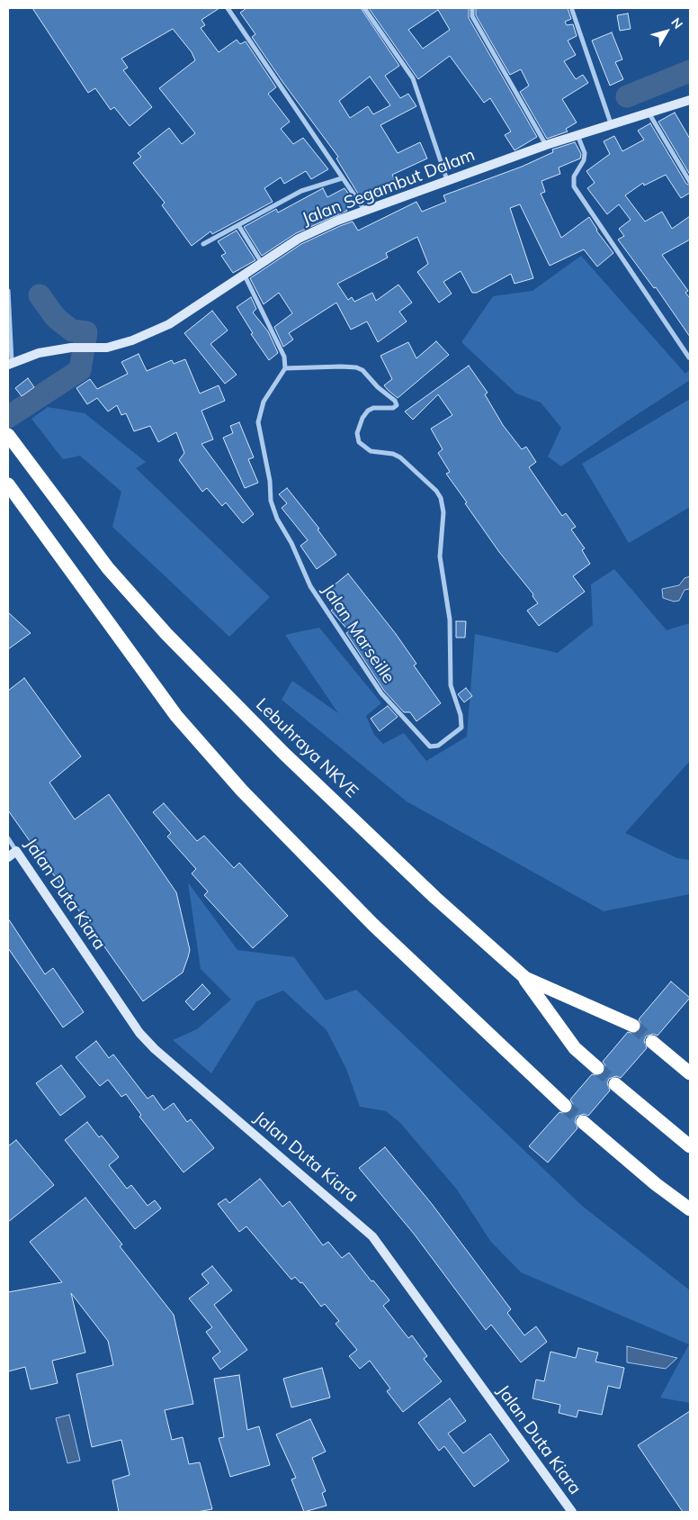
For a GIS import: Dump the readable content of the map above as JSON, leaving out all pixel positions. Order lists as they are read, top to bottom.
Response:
{
  "streets": {
    "highway": ["Lebuhraya NKVE"],
    "main road": ["Jalan Segambut Dalam", "Jalan Duta Kiara"],
    "street": ["Jalan Marseille"]
  },
  "north": "top right"
}
